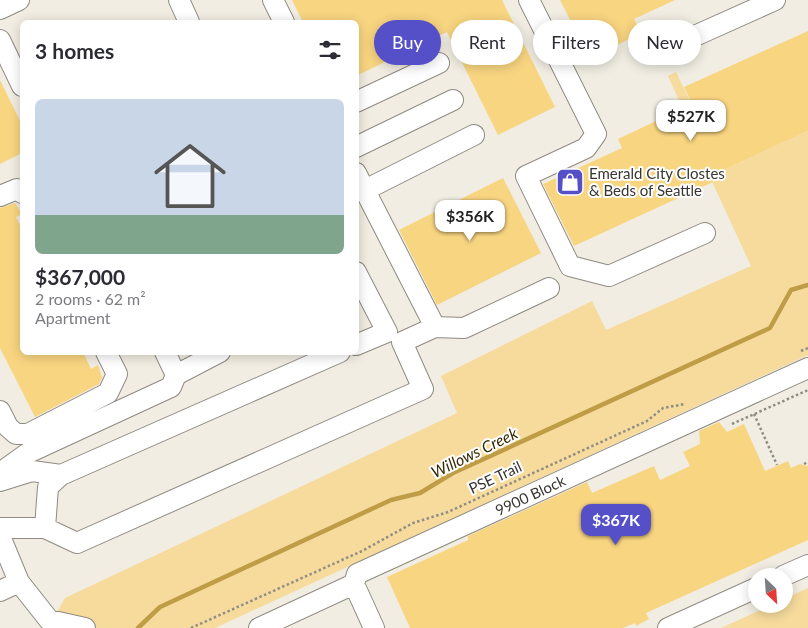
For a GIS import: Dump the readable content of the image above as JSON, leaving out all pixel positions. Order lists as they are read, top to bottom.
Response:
{
  "streets": {
    "street": ["9900 Block"],
    "path": ["PSE Trail"]
  },
  "water": ["Willows Creek"],
  "places": {
    "shop": ["Emerald City Clostes & Beds of Seattle"]
  },
  "north": "bottom right",
  "page": {
    "chip": [
      "Buy",
      "Rent",
      "Filters",
      "New"
    ],
    "heading": "3 homes",
    "list": [
      {
        "name": "$367,000",
        "note": "2 rooms · 62 m² · Apartment"
      }
    ],
    "price": ["$527K", "$356K", "$367K"]
  }
}
